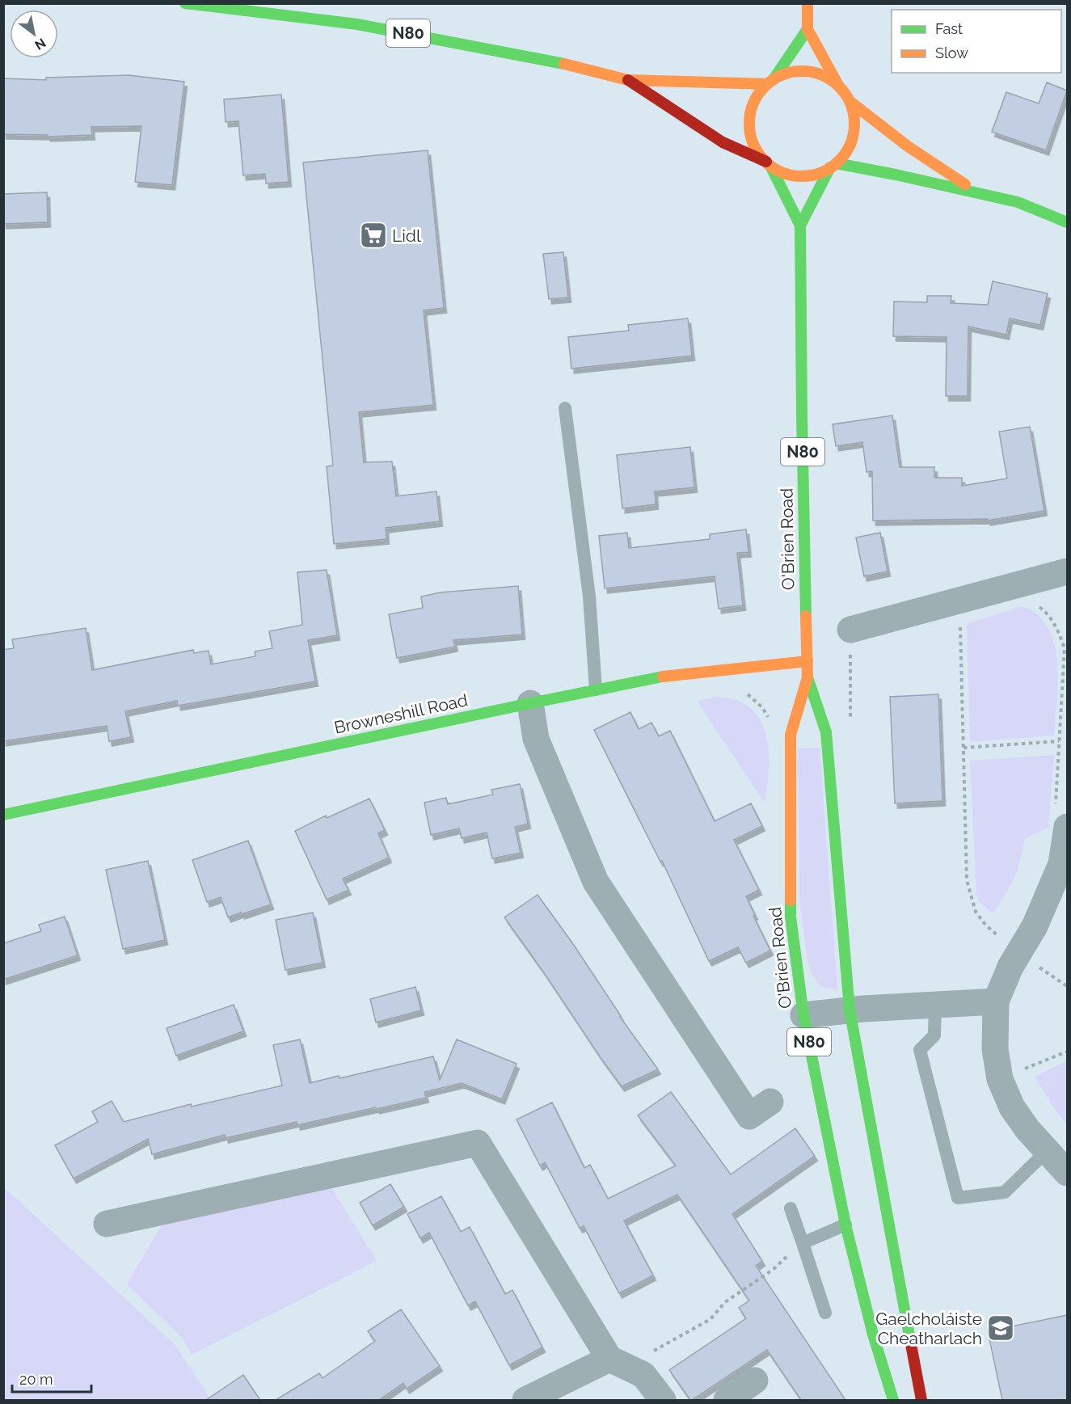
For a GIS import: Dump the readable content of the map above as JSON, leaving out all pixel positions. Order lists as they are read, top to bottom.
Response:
{
  "streets": {
    "main road": ["N80", "O'Brien Road", "Browneshill Road"]
  },
  "crossings": [
    ["N80", "O'Brien Road"],
    ["O'Brien Road", "Browneshill Road"]
  ],
  "places": {
    "supermarket": ["Lidl"],
    "school or university": ["Gaelcholáiste Cheatharlach"]
  },
  "legend": ["Fast", "Slow"],
  "scale_bar": "20 m",
  "north": "bottom right"
}
